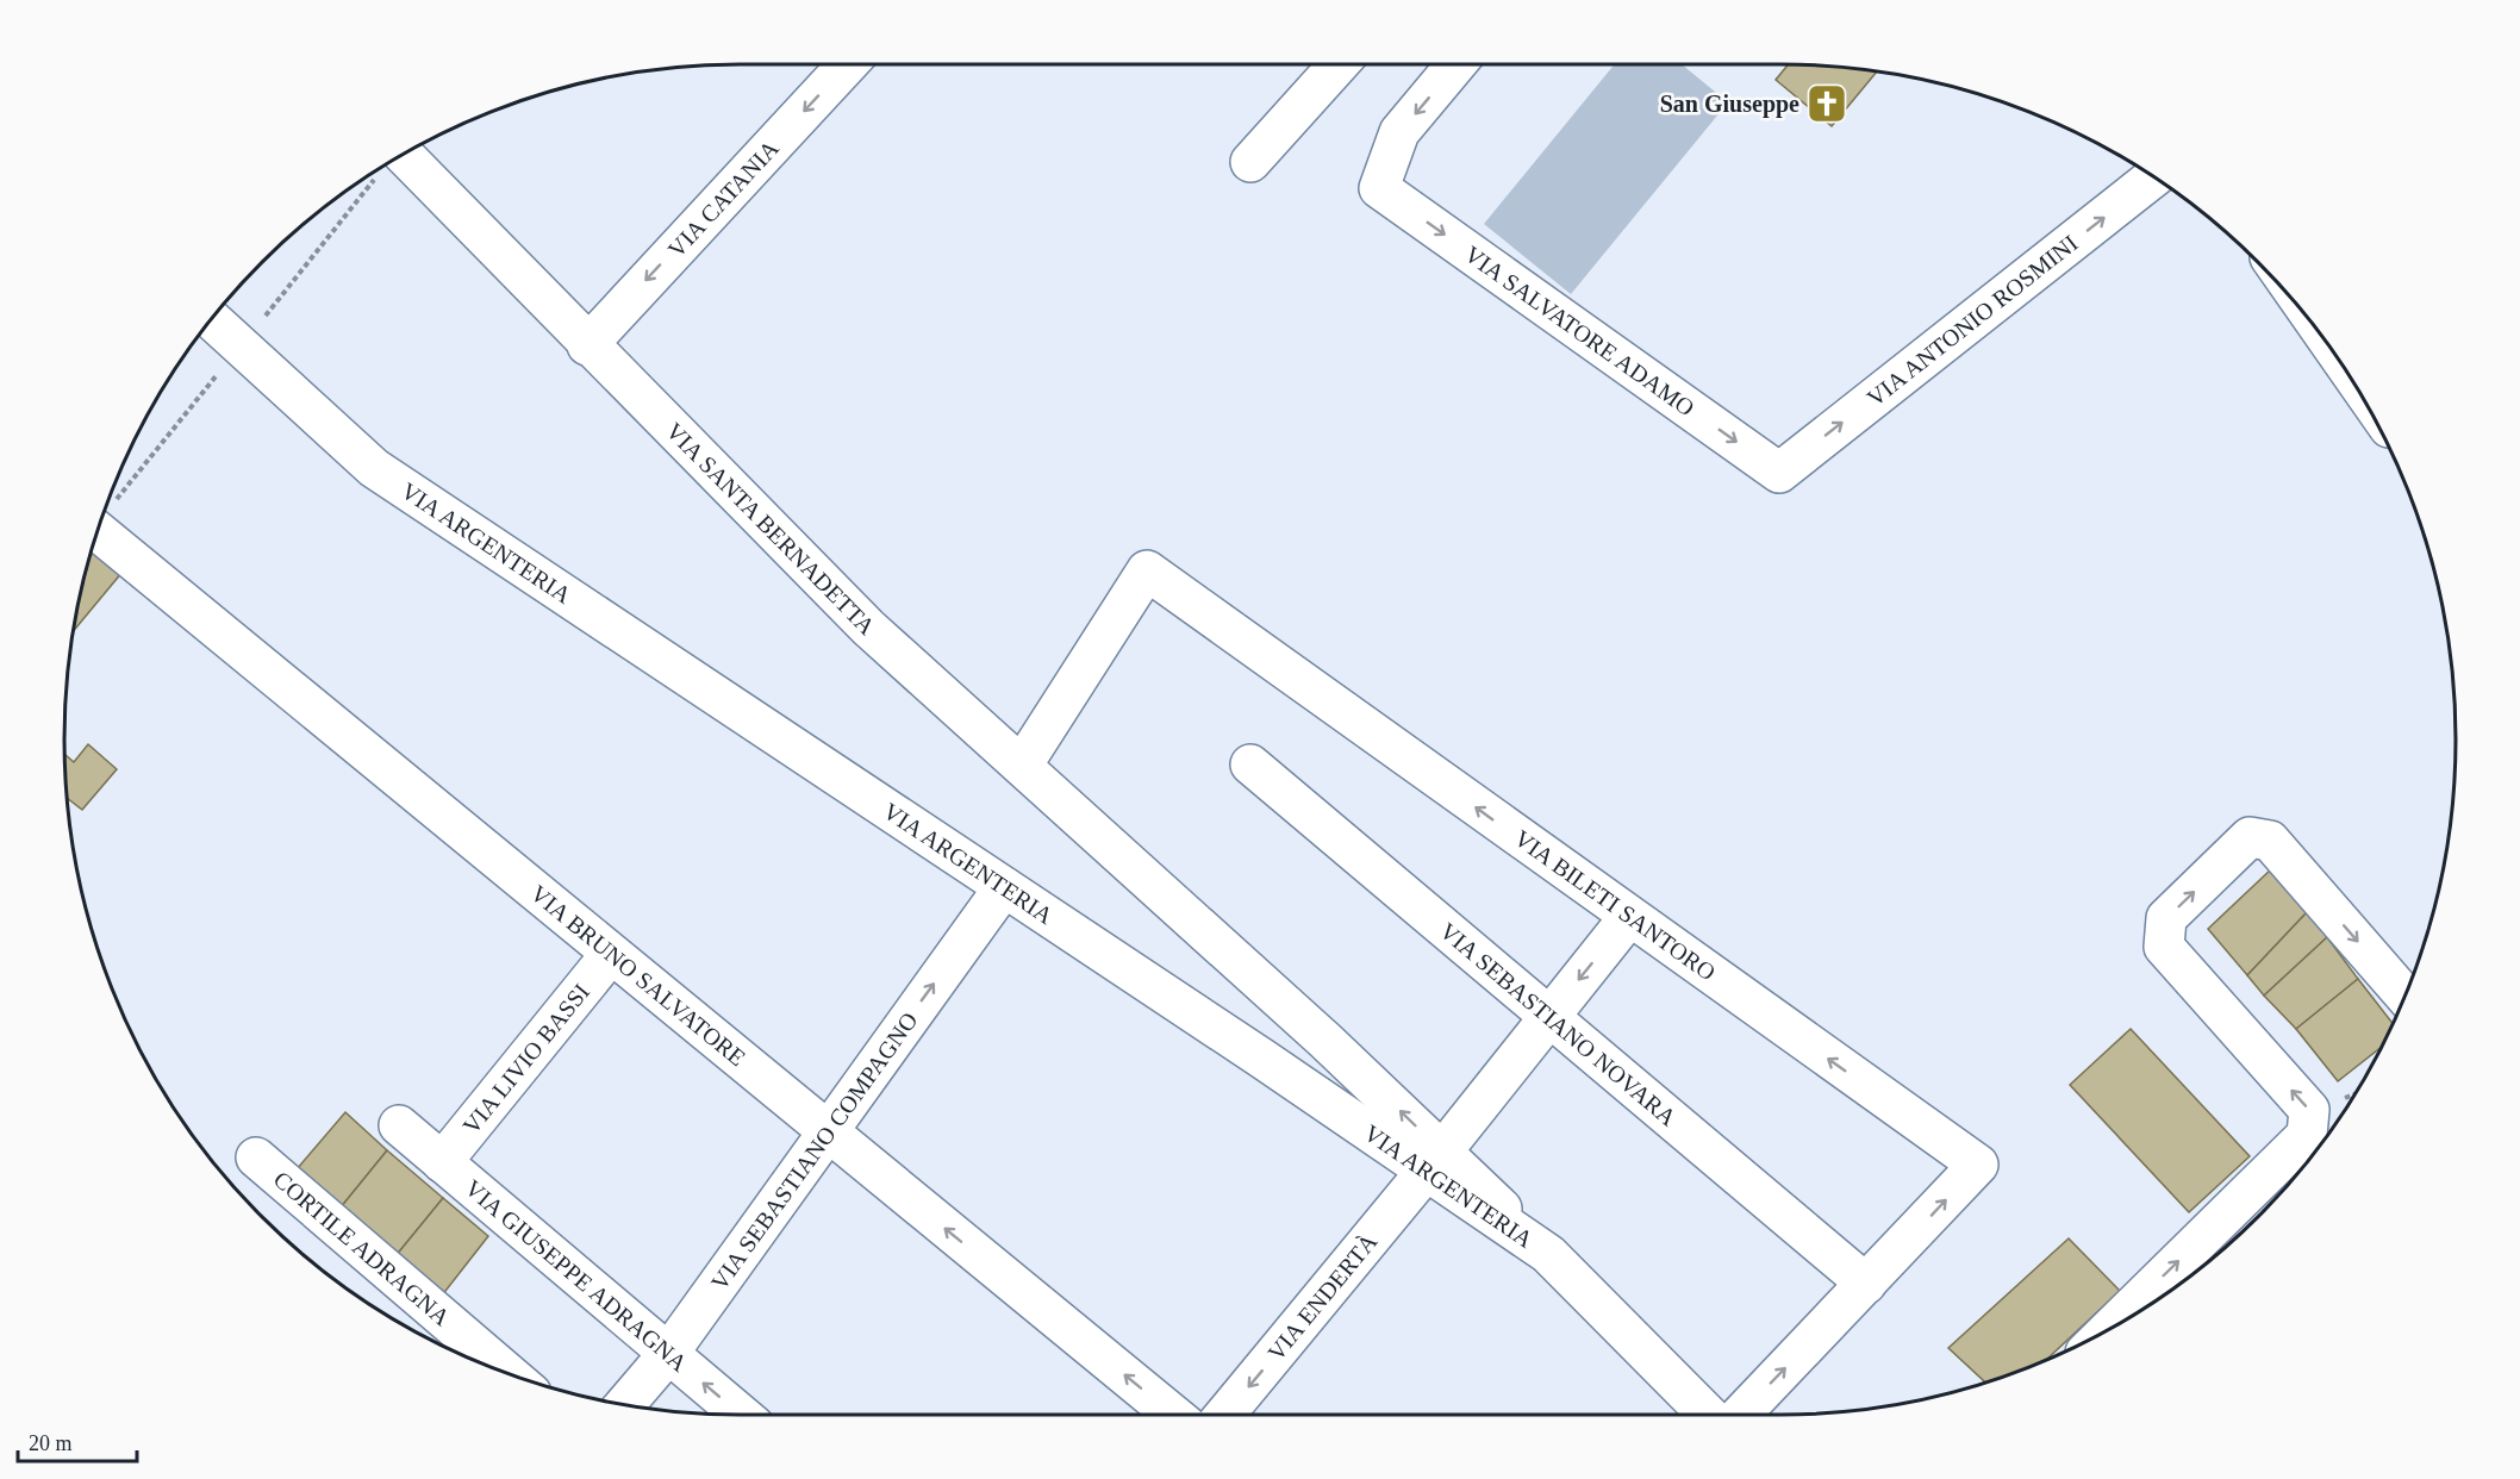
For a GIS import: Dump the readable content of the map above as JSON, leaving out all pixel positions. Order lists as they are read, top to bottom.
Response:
{
  "streets": {
    "street": [
      "VIA CATANIA",
      "VIA ANTONIO ROSMINI",
      "VIA SALVATORE ADAMO",
      "VIA SANTA BERNADETTA",
      "VIA ARGENTERIA",
      "VIA BILETI SANTORO",
      "VIA BRUNO SALVATORE",
      "VIA SEBASTIANO NOVARA",
      "VIA LIVIO BASSI",
      "VIA SEBASTIANO COMPAGNO",
      "CORTILE ADRAGNA",
      "VIA GIUSEPPE ADRAGNA",
      "VIA ENDERTÀ"
    ]
  },
  "crossings": [
    ["VIA CATANIA", "VIA SANTA BERNADETTA"],
    ["VIA ANTONIO ROSMINI", "VIA SALVATORE ADAMO"],
    ["VIA SANTA BERNADETTA", "VIA ARGENTERIA"],
    ["VIA SANTA BERNADETTA", "VIA BILETI SANTORO"],
    ["VIA SANTA BERNADETTA", "VIA ENDERTÀ"],
    ["VIA ARGENTERIA", "VIA SEBASTIANO COMPAGNO"],
    ["VIA ARGENTERIA", "VIA ENDERTÀ"],
    ["VIA BILETI SANTORO", "VIA SEBASTIANO NOVARA"],
    ["VIA BILETI SANTORO", "VIA ENDERTÀ"],
    ["VIA BRUNO SALVATORE", "VIA LIVIO BASSI"],
    ["VIA BRUNO SALVATORE", "VIA SEBASTIANO COMPAGNO"],
    ["VIA SEBASTIANO NOVARA", "VIA ENDERTÀ"],
    ["VIA LIVIO BASSI", "VIA GIUSEPPE ADRAGNA"],
    ["VIA SEBASTIANO COMPAGNO", "VIA GIUSEPPE ADRAGNA"]
  ],
  "one_way": [
    "VIA CATANIA",
    "VIA ANTONIO ROSMINI",
    "VIA SALVATORE ADAMO",
    "VIA SEBASTIANO COMPAGNO",
    "VIA ENDERTÀ"
  ],
  "places": {
    "church": ["San Giuseppe"]
  },
  "scale_bar": "20 m"
}
